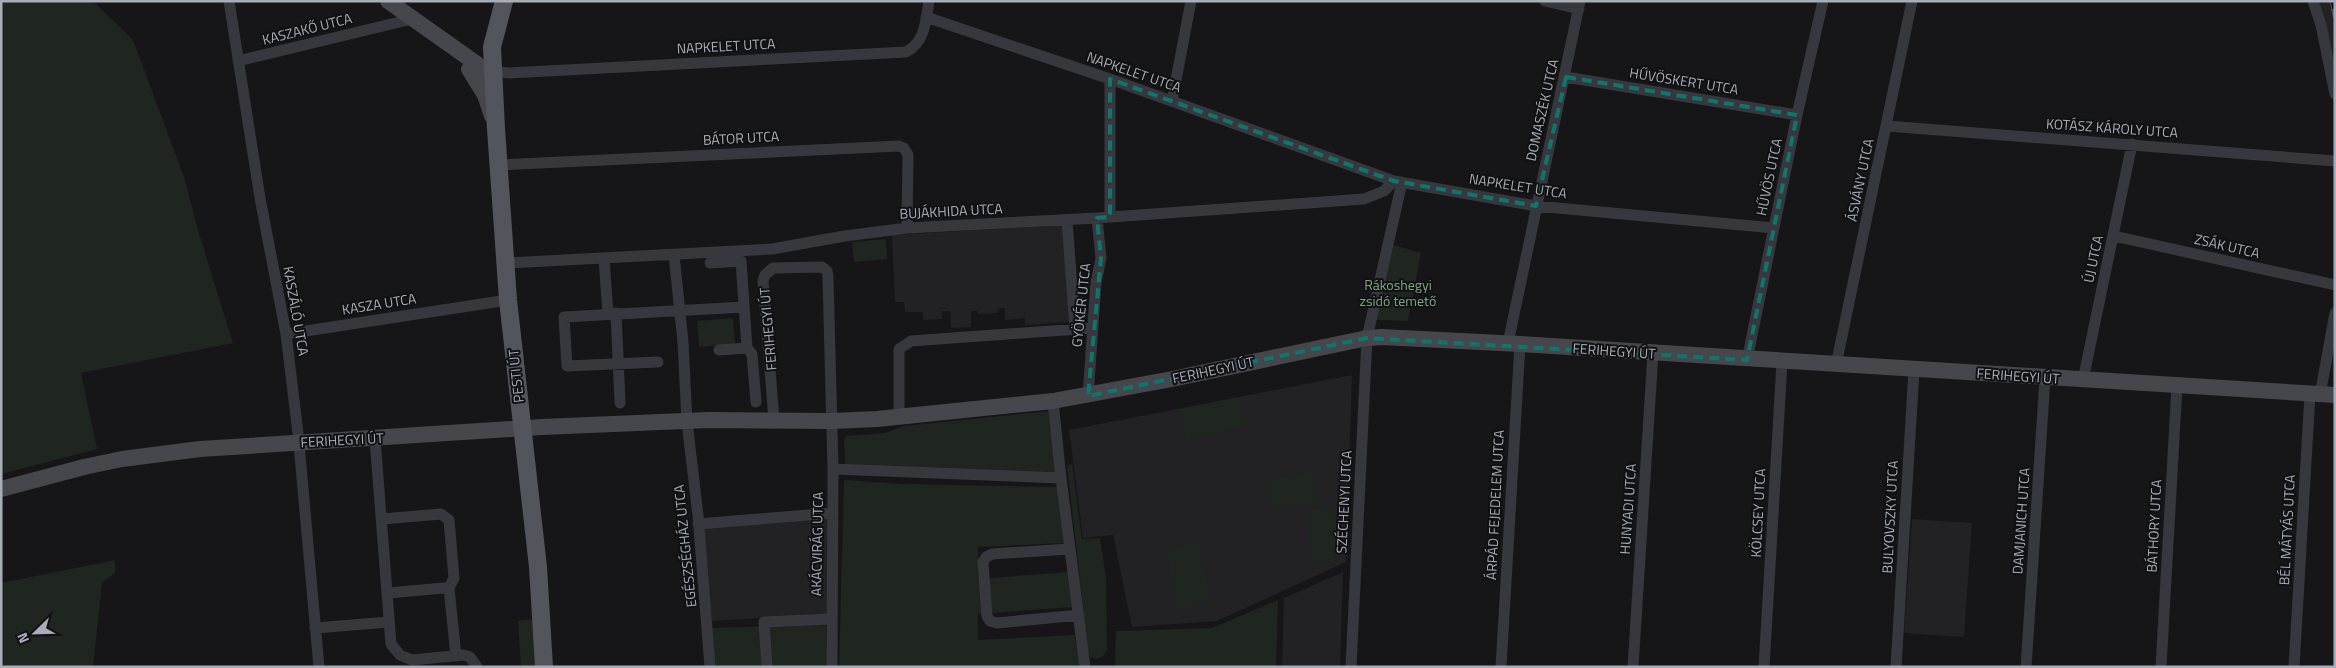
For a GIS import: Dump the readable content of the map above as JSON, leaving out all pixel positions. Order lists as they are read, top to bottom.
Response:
{
  "streets": {
    "main road": ["FERIHEGYI ÚT", "PESTI ÚT"],
    "street": [
      "KASZAKŐ UTCA",
      "NAPKELET UTCA",
      "HŰVÖSKERT UTCA",
      "DOMASZÉK UTCA",
      "KOTÁSZ KÁROLY UTCA",
      "BÁTOR UTCA",
      "HŰVÖS UTCA",
      "ÁSVÁNY UTCA",
      "BUJÁKHIDA UTCA",
      "ZSÁK UTCA",
      "ÚJ UTCA",
      "KASZA UTCA",
      "GYÖKÉR UTCA",
      "KASZÁLÓ UTCA",
      "SZÉCHENYI UTCA",
      "ÁRPÁD FEJEDELEM UTCA",
      "HUNYADI UTCA",
      "KÖLCSEY UTCA",
      "BULYOVSZKY UTCA",
      "DAMJANICH UTCA",
      "BÁTHORY UTCA",
      "BÉL MÁTYÁS UTCA",
      "AKÁCVIRÁG UTCA",
      "EGÉSZSÉGHÁZ UTCA"
    ]
  },
  "crossings": [
    ["KASZAKŐ UTCA", "KASZÁLÓ UTCA"],
    ["NAPKELET UTCA", "DOMASZÉK UTCA"],
    ["NAPKELET UTCA", "HŰVÖS UTCA"],
    ["NAPKELET UTCA", "BUJÁKHIDA UTCA"],
    ["NAPKELET UTCA", "PESTI ÚT"],
    ["NAPKELET UTCA", "SZÉCHENYI UTCA"],
    ["HŰVÖSKERT UTCA", "DOMASZÉK UTCA"],
    ["HŰVÖSKERT UTCA", "HŰVÖS UTCA"],
    ["DOMASZÉK UTCA", "FERIHEGYI ÚT"],
    ["DOMASZÉK UTCA", "ÁRPÁD FEJEDELEM UTCA"],
    ["KOTÁSZ KÁROLY UTCA", "ÁSVÁNY UTCA"],
    ["KOTÁSZ KÁROLY UTCA", "ÚJ UTCA"],
    ["BÁTOR UTCA", "BUJÁKHIDA UTCA"],
    ["BÁTOR UTCA", "PESTI ÚT"],
    ["HŰVÖS UTCA", "FERIHEGYI ÚT"],
    ["ÁSVÁNY UTCA", "FERIHEGYI ÚT"],
    ["BUJÁKHIDA UTCA", "GYÖKÉR UTCA"],
    ["BUJÁKHIDA UTCA", "PESTI ÚT"],
    ["BUJÁKHIDA UTCA", "SZÉCHENYI UTCA"],
    ["ZSÁK UTCA", "ÚJ UTCA"],
    ["ÚJ UTCA", "FERIHEGYI ÚT"],
    ["KASZA UTCA", "KASZÁLÓ UTCA"],
    ["KASZA UTCA", "PESTI ÚT"],
    ["GYÖKÉR UTCA", "FERIHEGYI ÚT"],
    ["KASZÁLÓ UTCA", "FERIHEGYI ÚT"],
    ["FERIHEGYI ÚT", "PESTI ÚT"],
    ["FERIHEGYI ÚT", "SZÉCHENYI UTCA"],
    ["FERIHEGYI ÚT", "ÁRPÁD FEJEDELEM UTCA"],
    ["FERIHEGYI ÚT", "HUNYADI UTCA"],
    ["FERIHEGYI ÚT", "KÖLCSEY UTCA"],
    ["FERIHEGYI ÚT", "BULYOVSZKY UTCA"],
    ["FERIHEGYI ÚT", "DAMJANICH UTCA"],
    ["FERIHEGYI ÚT", "BÁTHORY UTCA"],
    ["FERIHEGYI ÚT", "BÉL MÁTYÁS UTCA"],
    ["FERIHEGYI ÚT", "AKÁCVIRÁG UTCA"],
    ["FERIHEGYI ÚT", "EGÉSZSÉGHÁZ UTCA"]
  ],
  "parks": ["Rákoshegyi zsidó temető"],
  "north": "bottom left"
}
